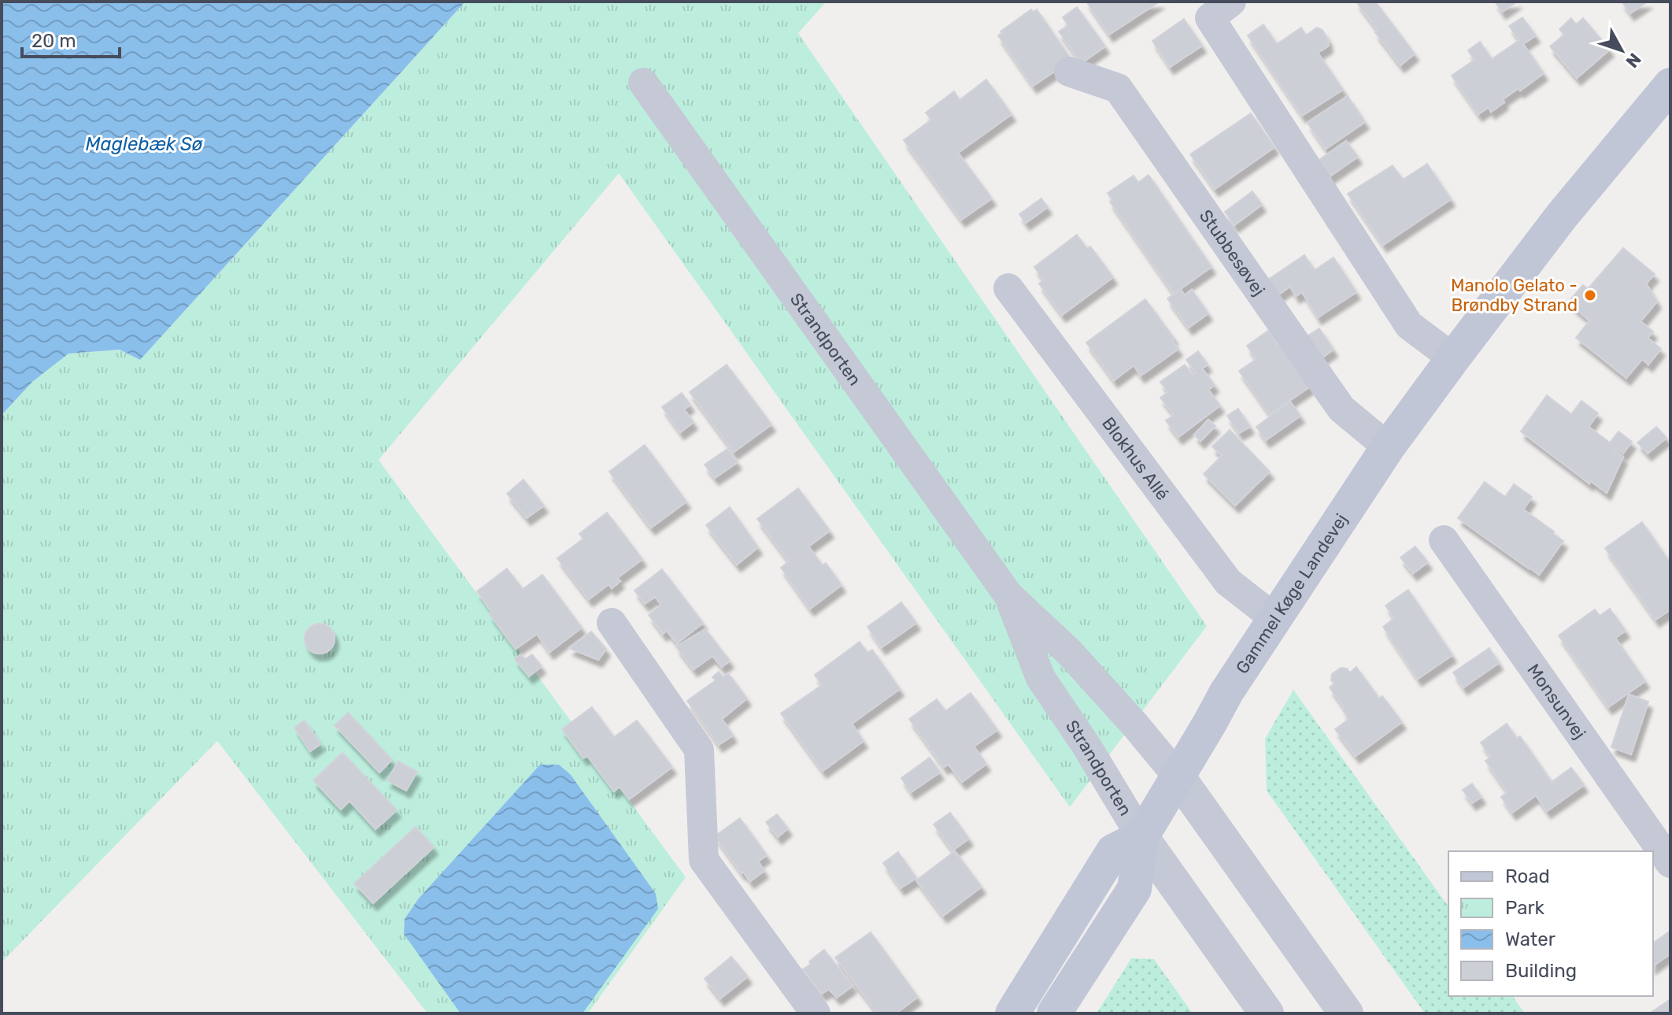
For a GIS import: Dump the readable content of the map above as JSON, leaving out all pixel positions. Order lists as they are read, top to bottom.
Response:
{
  "streets": {
    "main road": ["Gammel Køge Landevej"],
    "street": [
      "Stubbesøvej",
      "Strandporten",
      "Blokhus Allé",
      "Monsunvej"
    ]
  },
  "crossings": [
    ["Stubbesøvej", "Gammel Køge Landevej"],
    ["Strandporten", "Gammel Køge Landevej"],
    ["Blokhus Allé", "Gammel Køge Landevej"]
  ],
  "water": ["Maglebæk Sø"],
  "places": ["Manolo Gelato - Brøndby Strand"],
  "legend": [
    "Road",
    "Park",
    "Water",
    "Building"
  ],
  "scale_bar": "20 m",
  "north": "bottom right"
}
